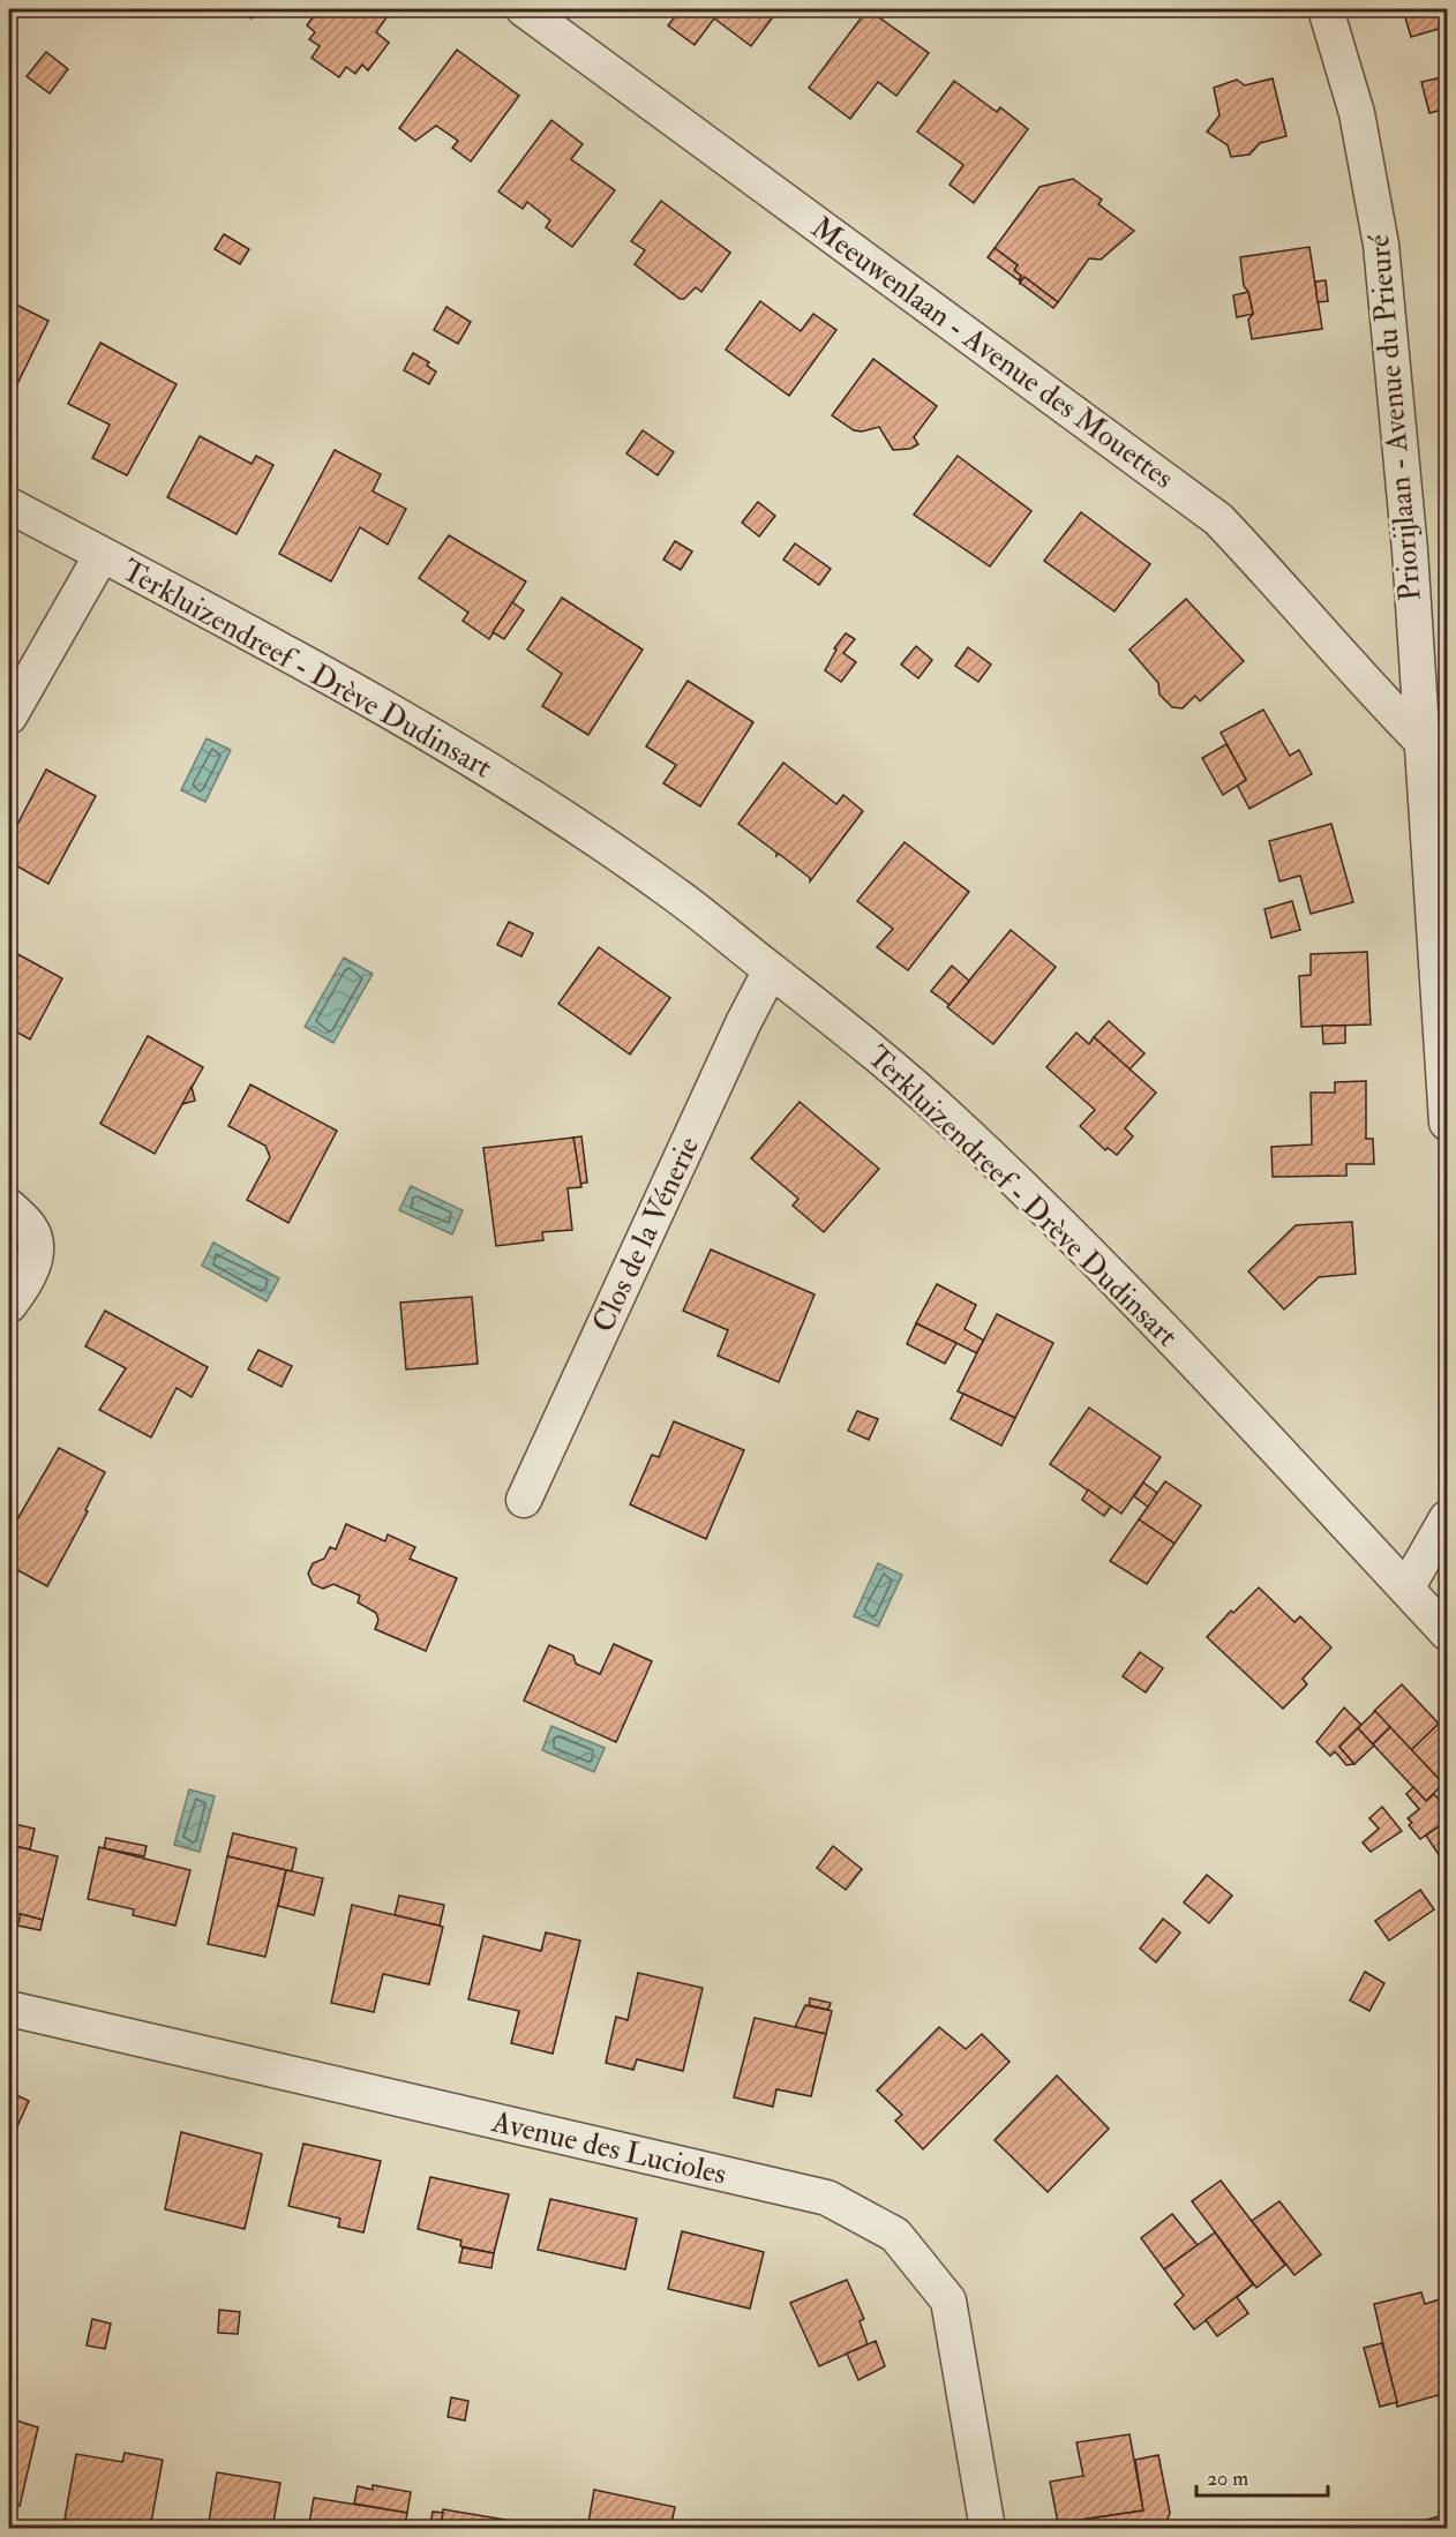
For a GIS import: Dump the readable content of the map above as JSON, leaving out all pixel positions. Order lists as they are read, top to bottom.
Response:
{
  "streets": {
    "street": [
      "Meeuwenlaan - Avenue des Mouettes",
      "Priorijlaan - Avenue du Prieuré",
      "Terkluizendreef - Drève Dudinsart",
      "Clos de la Vénerie",
      "Avenue des Lucioles"
    ]
  },
  "crossings": [
    ["Meeuwenlaan - Avenue des Mouettes", "Priorijlaan - Avenue du Prieuré"],
    ["Terkluizendreef - Drève Dudinsart", "Clos de la Vénerie"]
  ],
  "scale_bar": "20 m"
}
